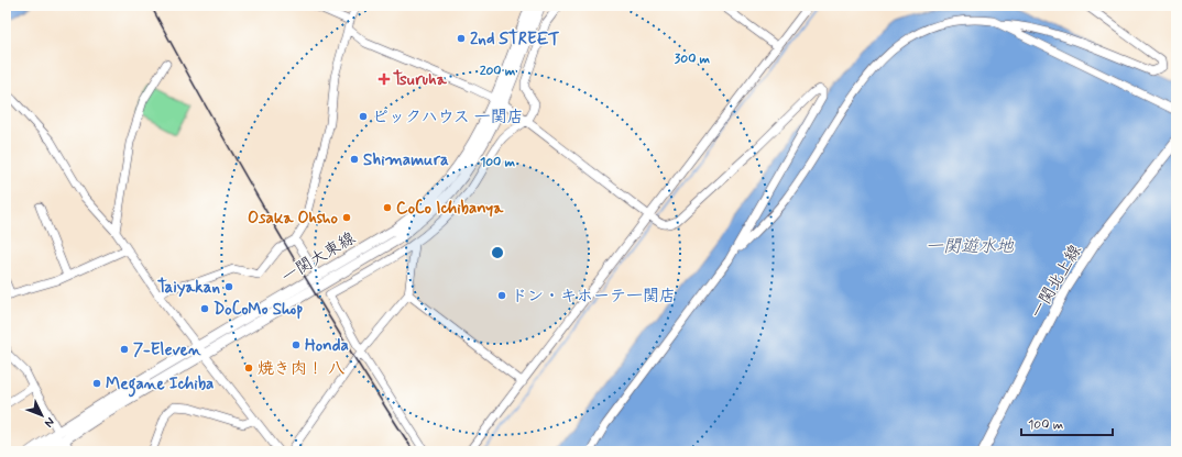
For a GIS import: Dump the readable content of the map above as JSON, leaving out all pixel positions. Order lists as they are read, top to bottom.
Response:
{
  "streets": {
    "main road": ["一関大東線", "一関北上線"]
  },
  "water": ["一関遊水地"],
  "places": {
    "other": [
      "2nd STREET",
      "ピックハウス 一関店",
      "Shimamura",
      "CoCo Ichibanya",
      "Osaka Ohsho",
      "Taiyakan",
      "ドン・キホーテ一関店",
      "DoCoMo Shop",
      "Honda",
      "7-Eleven",
      "焼き肉！ 八",
      "Megane Ichiba"
    ],
    "health": ["Tsuruha"]
  },
  "scale_bar": "100 m",
  "north": "bottom right",
  "rings": ["300 m", "200 m", "100 m"]
}
